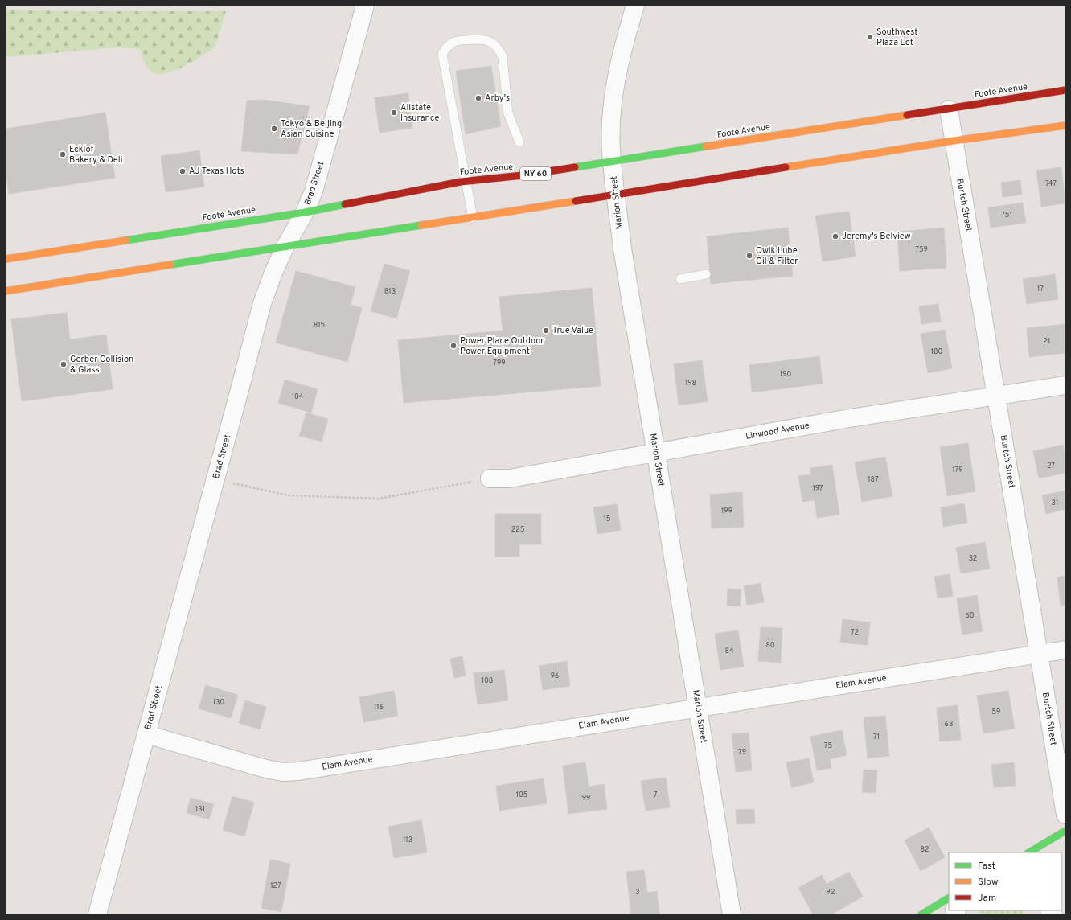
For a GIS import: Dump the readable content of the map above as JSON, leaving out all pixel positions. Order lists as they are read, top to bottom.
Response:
{
  "streets": {
    "main road": ["Foote Avenue", "NY 60"],
    "street": [
      "Brad Street",
      "Marion Street",
      "Burtch Street",
      "Linwood Avenue",
      "Elam Avenue"
    ]
  },
  "crossings": [
    ["Foote Avenue", "Brad Street"],
    ["Foote Avenue", "Marion Street"],
    ["Foote Avenue", "Burtch Street"],
    ["Brad Street", "Elam Avenue"],
    ["Marion Street", "Linwood Avenue"],
    ["Marion Street", "Elam Avenue"],
    ["Burtch Street", "Linwood Avenue"],
    ["Burtch Street", "Elam Avenue"]
  ],
  "places": [
    "Southwest Plaza Lot",
    "Arby's",
    "Allstate Insurance",
    "Tokyo & Beijing Asian Cuisine",
    "Ecklof Bakery & Deli",
    "AJ Texas Hots",
    "Jeremy's Belview",
    "Qwik Lube Oil & Filter",
    "True Value",
    "Power Place Outdoor Power Equipment",
    "Gerber Collision & Glass"
  ],
  "house_numbers": [
    "747",
    "751",
    "759",
    "17",
    "813",
    "815",
    "21",
    "180",
    "799",
    "190",
    "198",
    "104",
    "27",
    "179",
    "187",
    "197",
    "31",
    "199",
    "15",
    "225",
    "32",
    "60",
    "72",
    "80",
    "84",
    "96",
    "108",
    "130",
    "116",
    "59",
    "63",
    "71",
    "75",
    "79",
    "105",
    "7",
    "99",
    "131",
    "113",
    "82",
    "127",
    "3",
    "92"
  ],
  "legend": ["Fast", "Slow", "Jam"]
}
